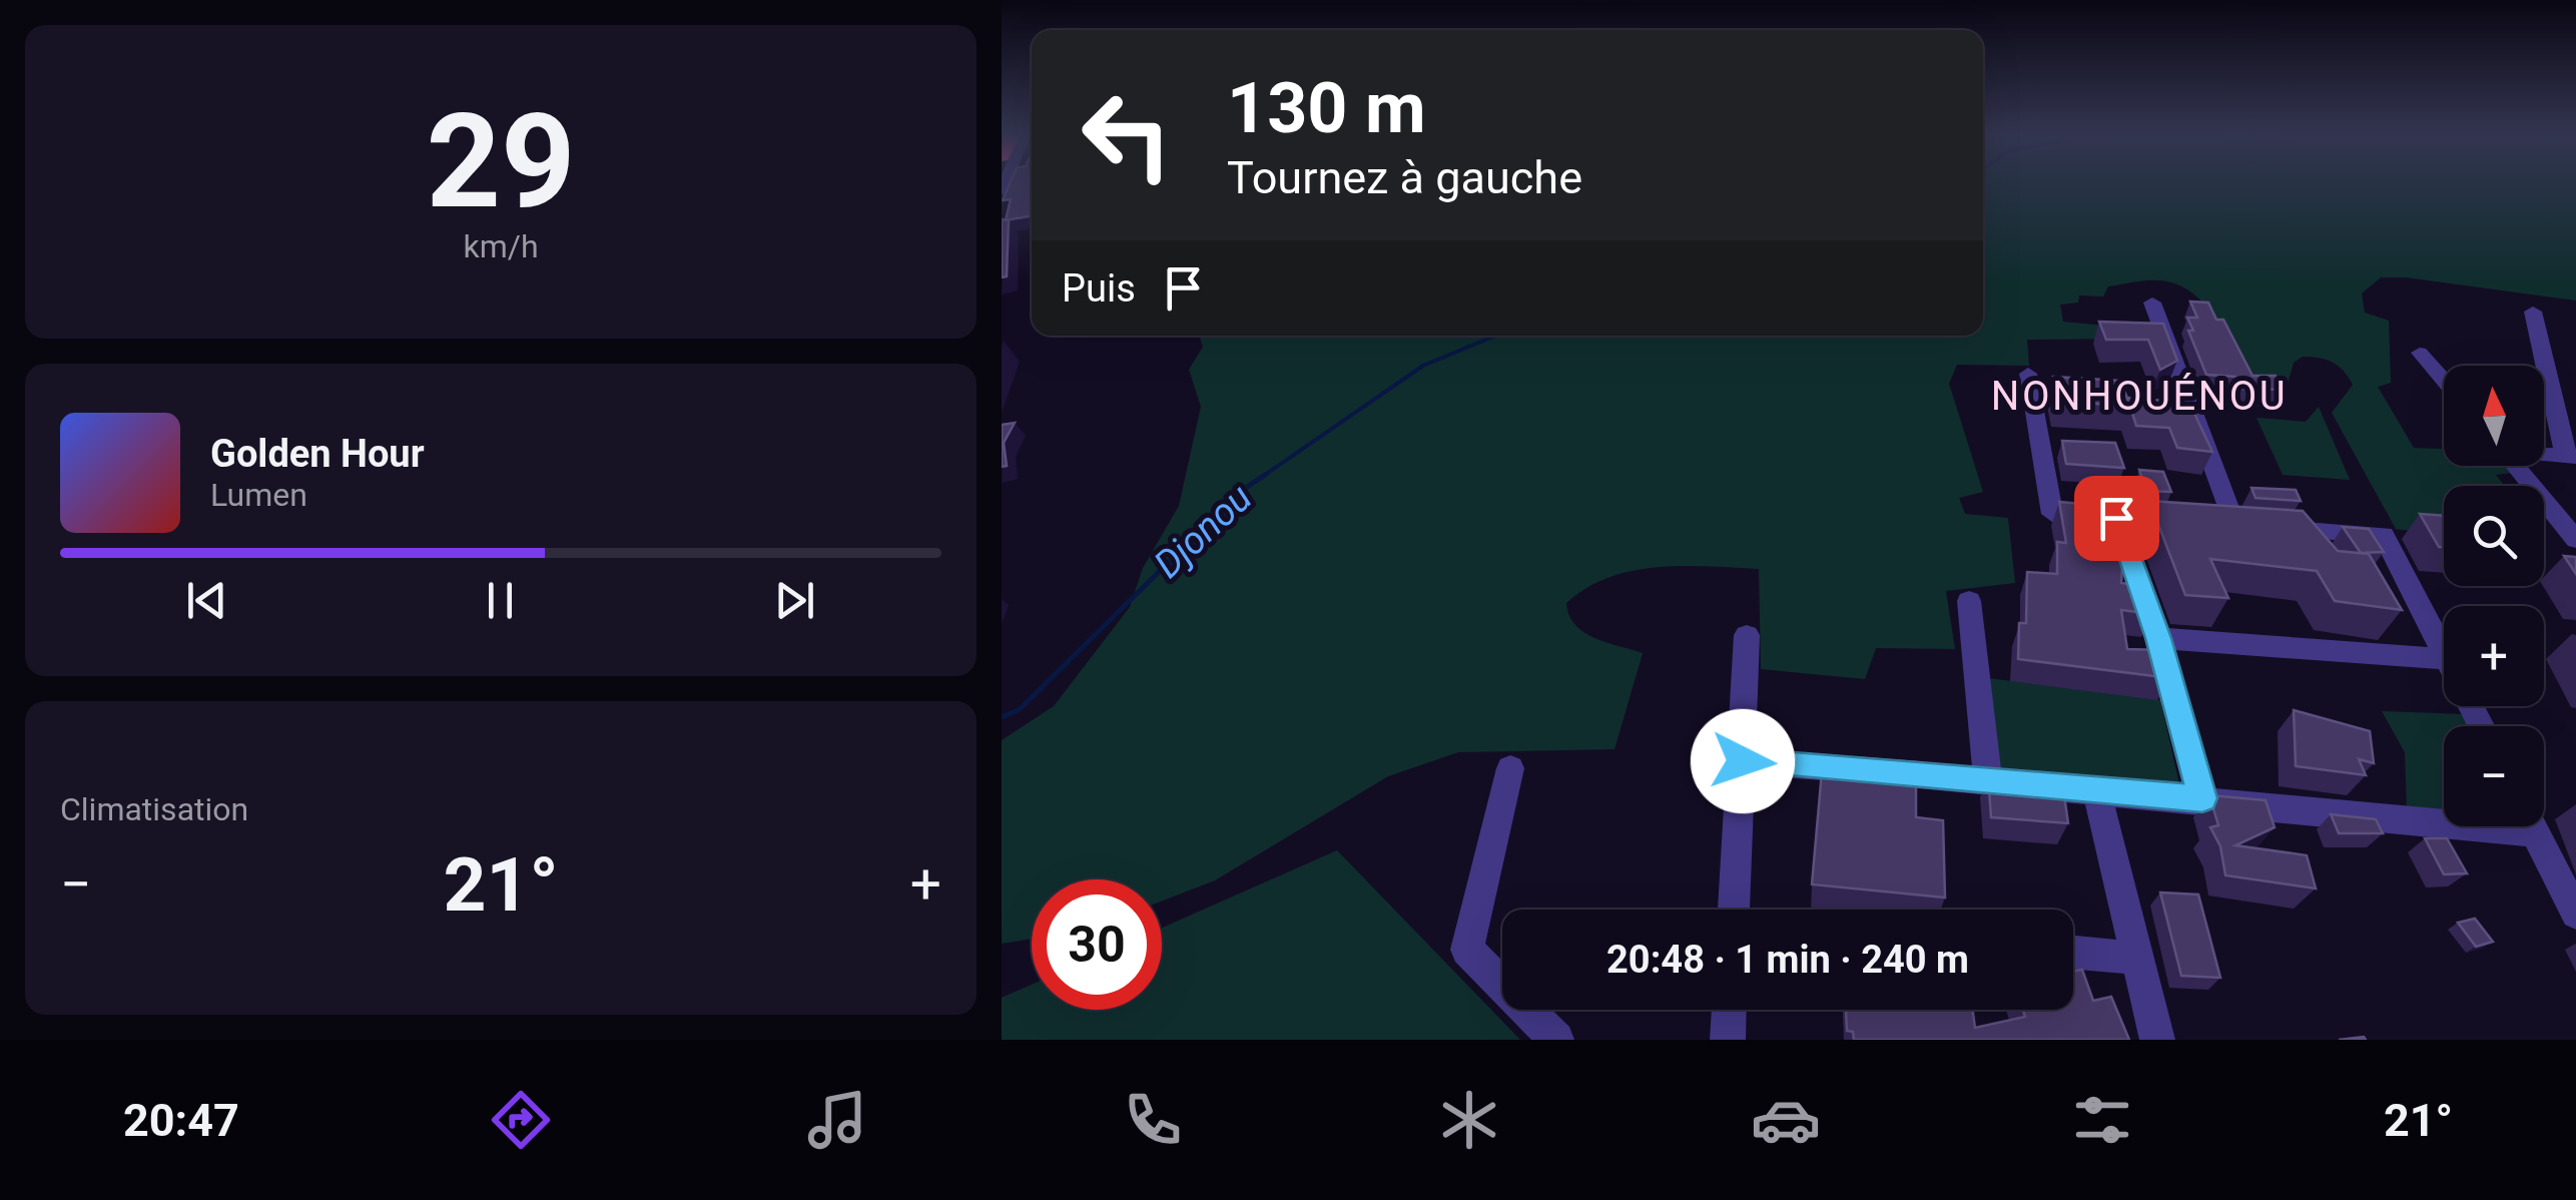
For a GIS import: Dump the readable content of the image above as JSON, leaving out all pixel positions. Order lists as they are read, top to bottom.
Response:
{
  "districts": ["NONHOUÉNOU"],
  "water": ["Djonou"],
  "north": "top",
  "page": {
    "tile": [
      ["29", "km/h"],
      "Climatisation"
    ],
    "turn": ["130 m", "Tournez à gauche"],
    "then": "Puis",
    "map_buttons": ["+", "−"],
    "song": ["Golden Hour", "Lumen"],
    "heat": ["−", "21°", "+"],
    "limit": "30",
    "trip": "20:48 · 1 min · 240 m",
    "tabs": ["20:47", "21°"]
  }
}
